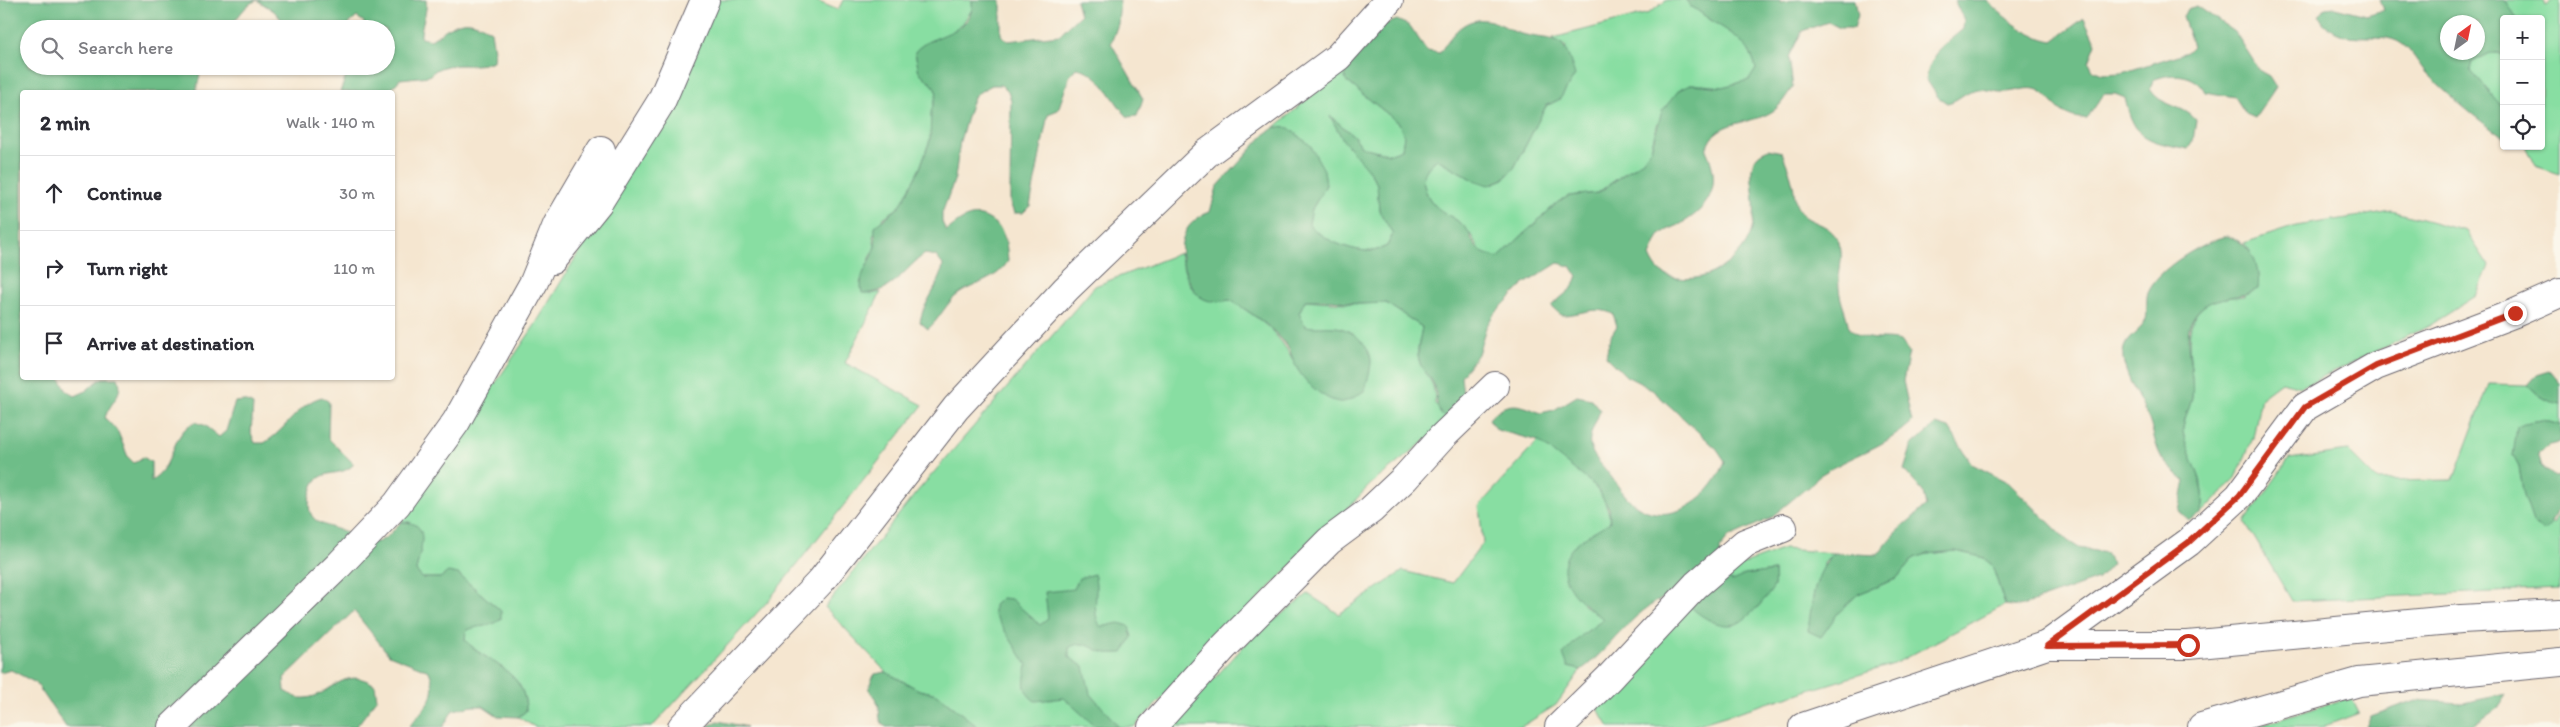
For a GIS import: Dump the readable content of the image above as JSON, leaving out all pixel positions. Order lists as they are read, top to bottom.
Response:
{
  "north": "top right",
  "page": {
    "map_buttons": ["+", "−"],
    "search": "Search here",
    "heading": ["2 min", "Walk · 140 m"],
    "list": [
      ["Continue", "30 m"],
      ["Turn right", "110 m"],
      "Arrive at destination"
    ]
  }
}
